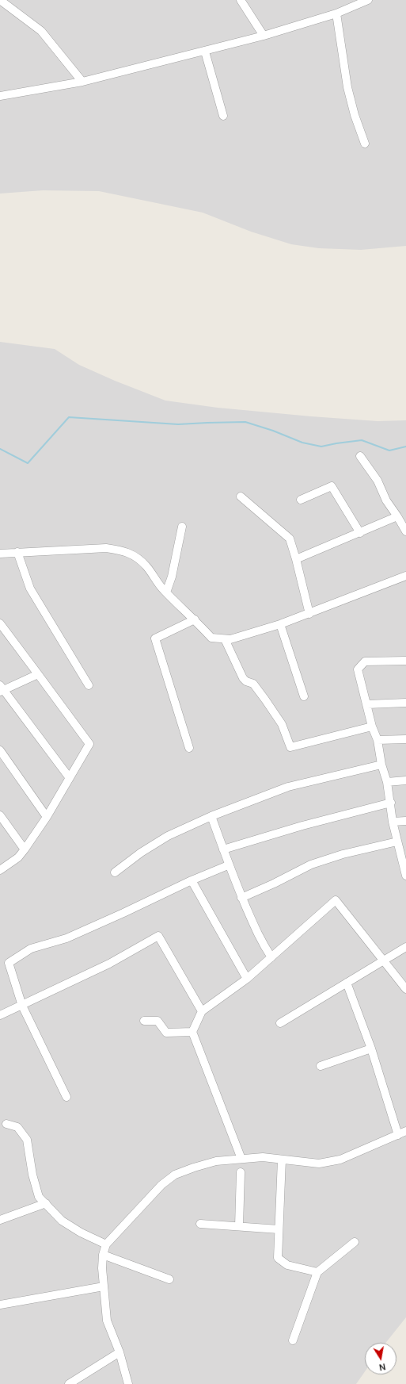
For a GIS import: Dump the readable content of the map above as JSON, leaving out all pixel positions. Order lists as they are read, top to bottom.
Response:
{
  "north": "bottom"
}
